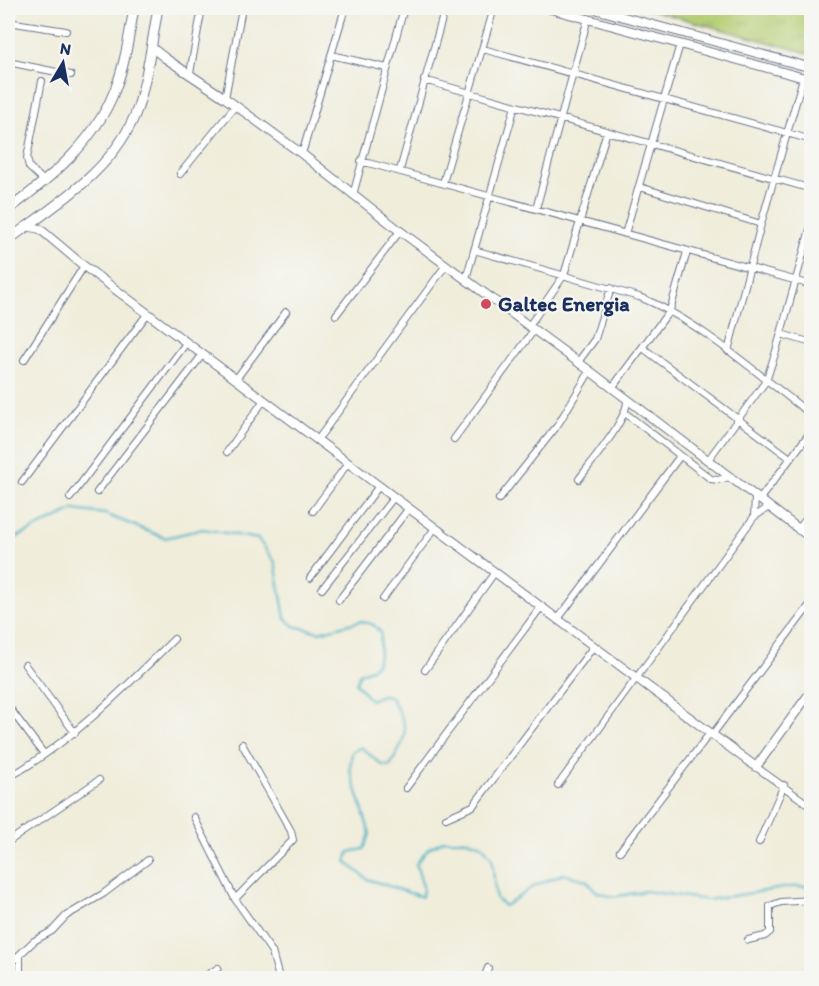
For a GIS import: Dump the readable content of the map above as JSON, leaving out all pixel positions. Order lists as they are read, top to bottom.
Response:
{
  "places": ["Galtec Energia"],
  "north": "top"
}
